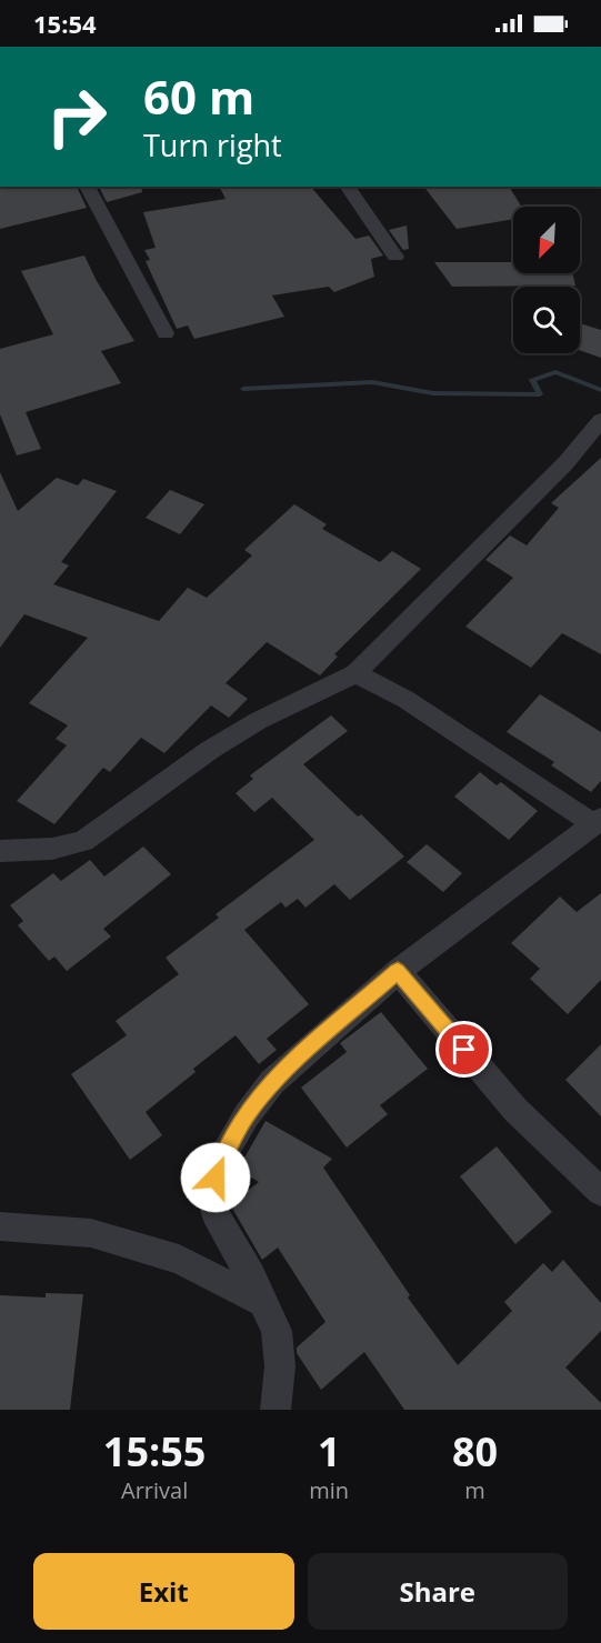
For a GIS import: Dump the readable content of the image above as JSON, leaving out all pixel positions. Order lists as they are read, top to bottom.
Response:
{
  "north": "bottom left",
  "page": {
    "status": "15:54",
    "turn": ["60 m", "Turn right"],
    "eta": [
      "15:55",
      "Arrival",
      "1",
      "min",
      "80",
      "m"
    ],
    "buttons": ["Exit", "Share"]
  }
}
